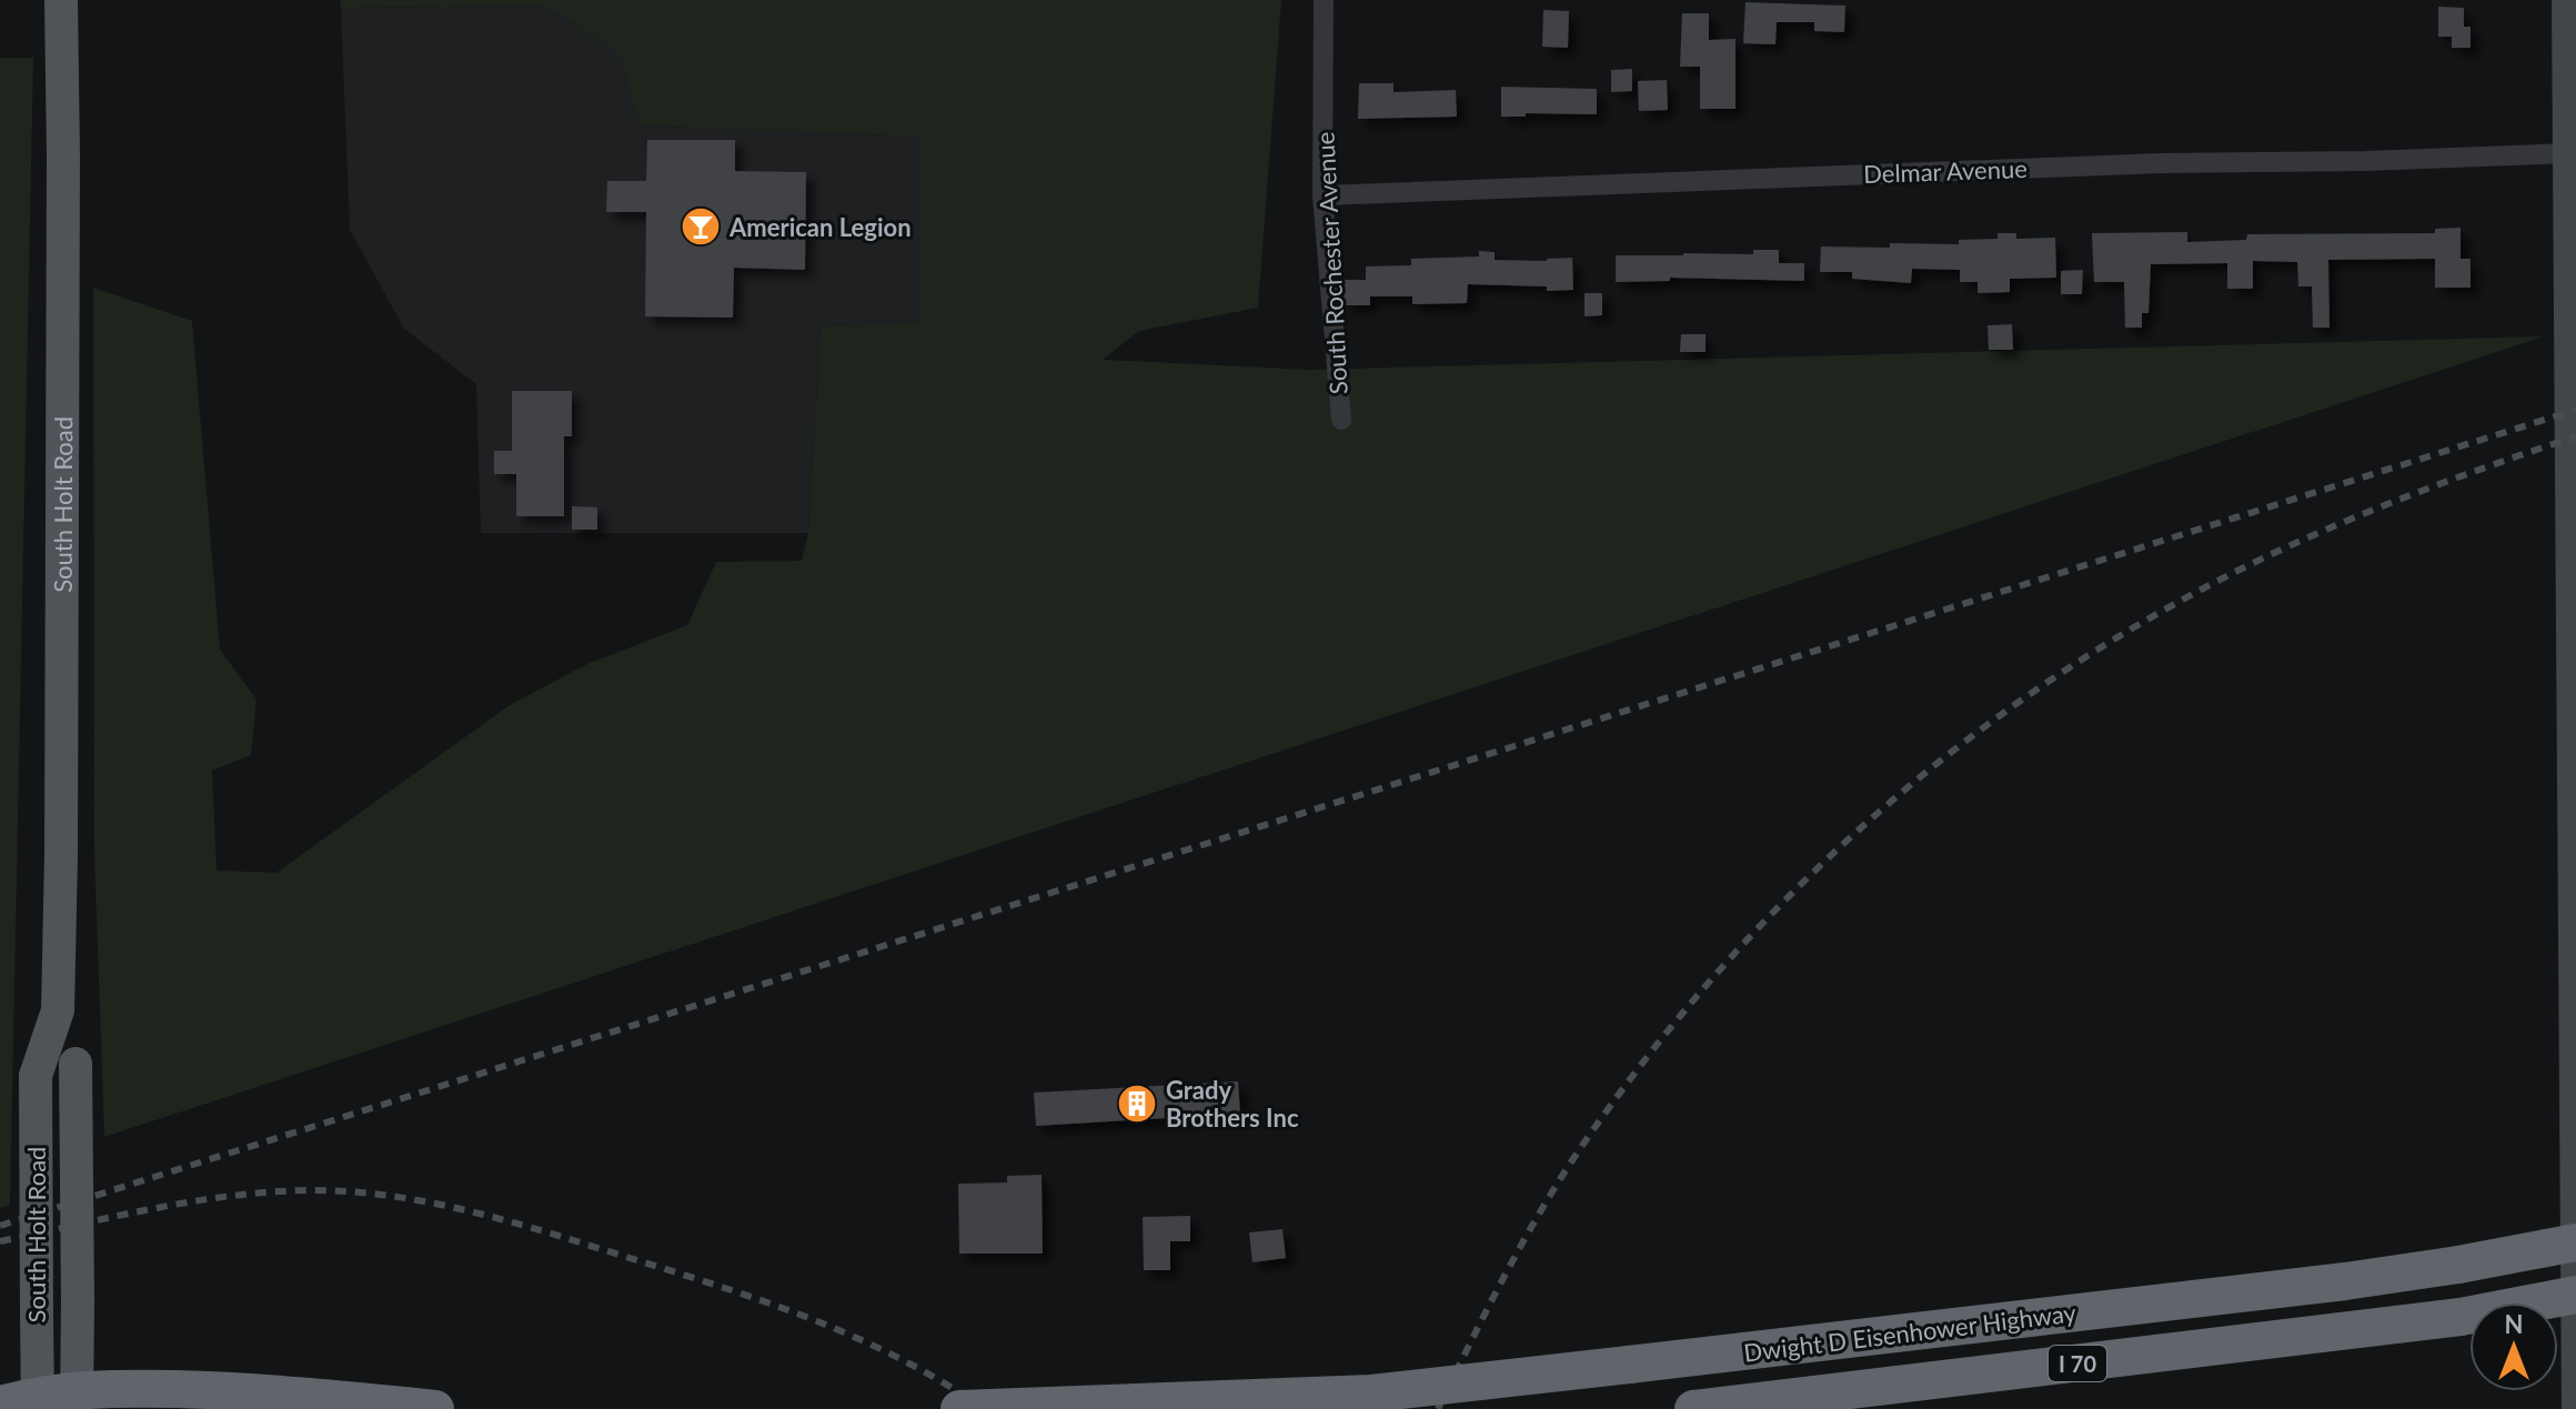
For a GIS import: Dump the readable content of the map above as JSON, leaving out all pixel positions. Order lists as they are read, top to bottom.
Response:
{
  "streets": {
    "highway": ["Dwight D Eisenhower Highway", "I 70"],
    "main road": ["South Holt Road"],
    "street": ["Delmar Avenue", "South Rochester Avenue"]
  },
  "crossings": [
    ["Delmar Avenue", "South Rochester Avenue"]
  ],
  "places": {
    "bar": ["American Legion"],
    "building": ["Grady Brothers Inc"]
  },
  "north": "top"
}
